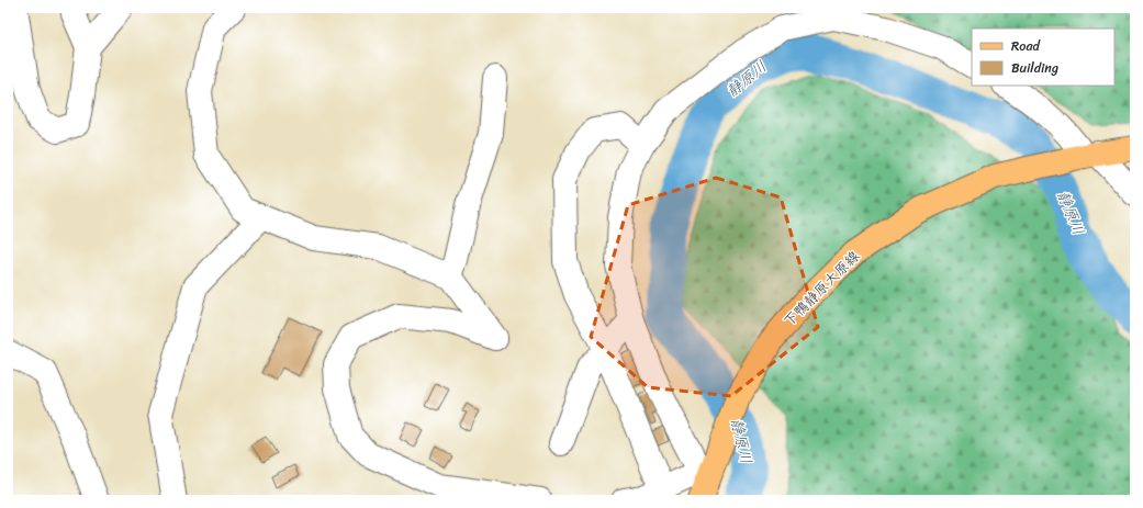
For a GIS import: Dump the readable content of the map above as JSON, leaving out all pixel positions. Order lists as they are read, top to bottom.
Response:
{
  "streets": {
    "main road": ["下鴨静原大原線"]
  },
  "water": ["静原川"],
  "legend": ["Road", "Building"]
}
